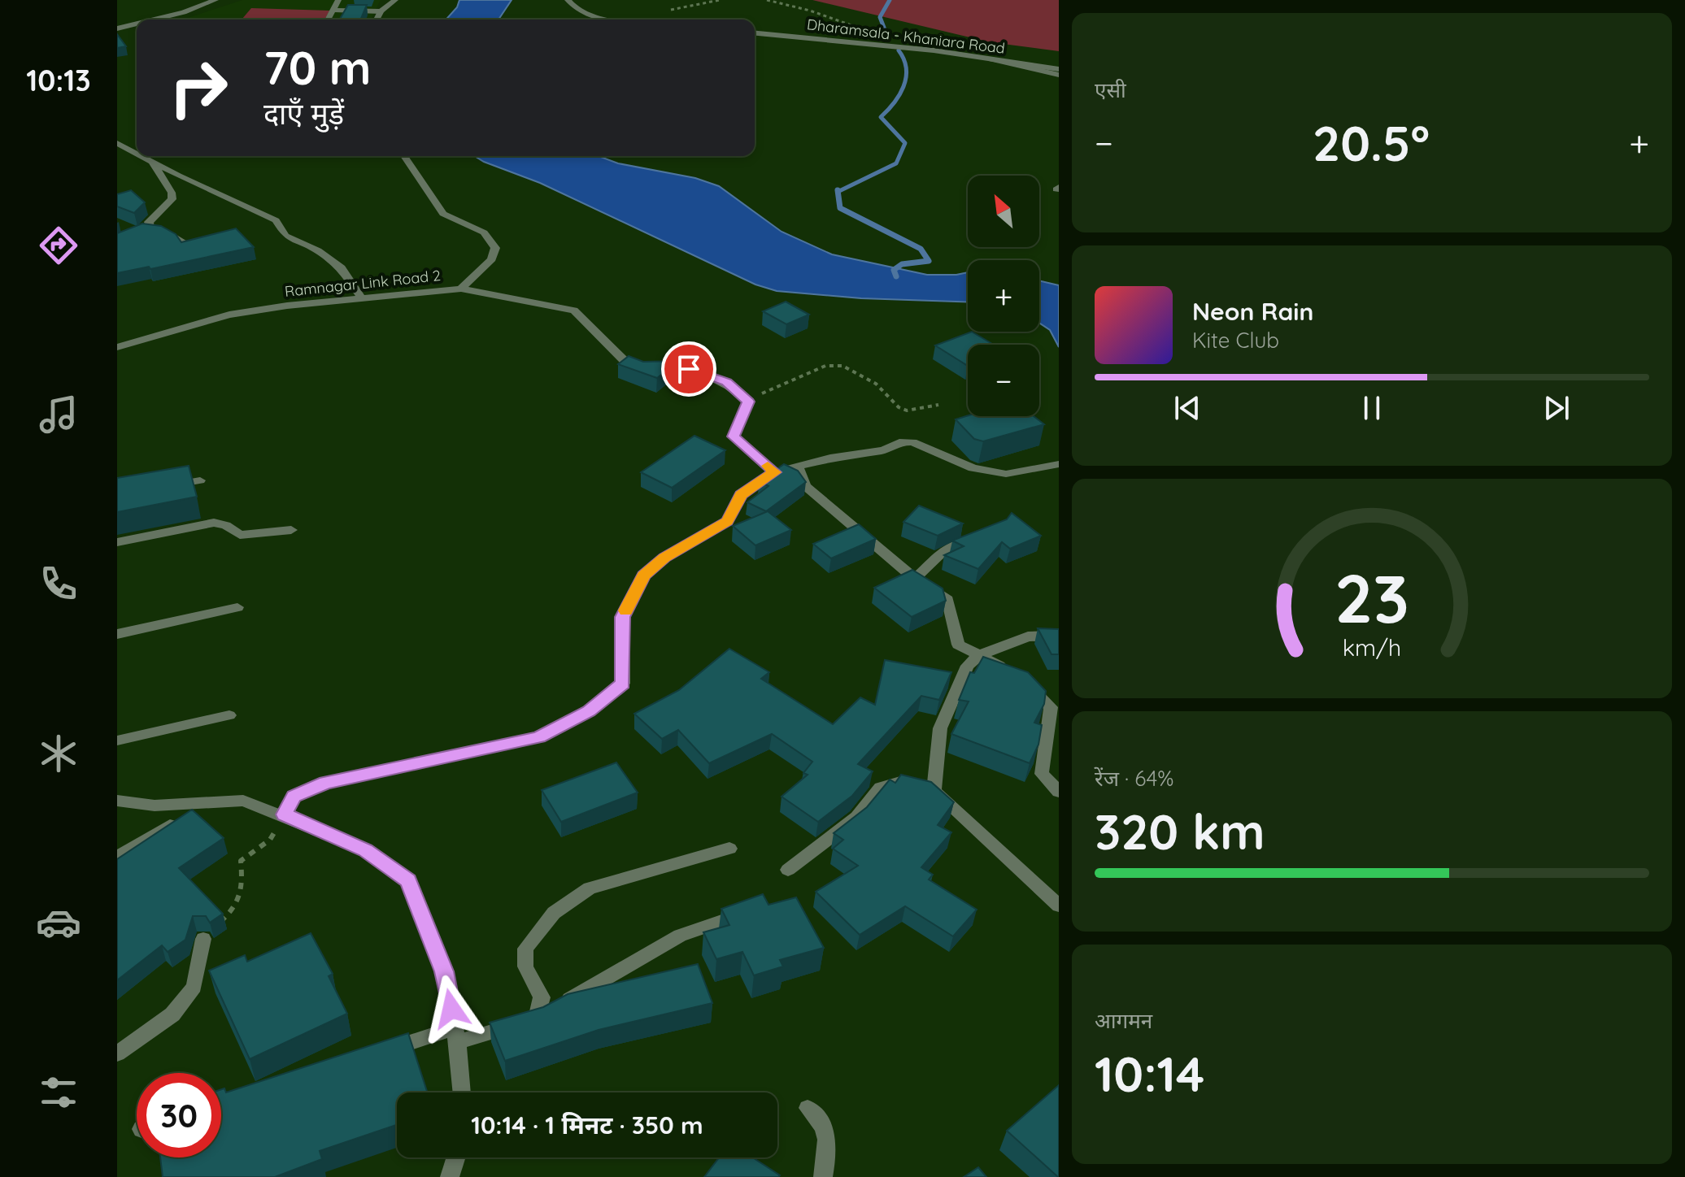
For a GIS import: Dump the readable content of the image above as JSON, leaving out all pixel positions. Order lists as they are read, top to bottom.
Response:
{
  "streets": {
    "street": ["Dharamsala - Khaniara Road", "Ramnagar Link Road 2"]
  },
  "north": "top left",
  "page": {
    "tabs": "10:13",
    "tile": [
      "एसी",
      ["रेंज · 64%", "320 km"],
      ["आगमन", "10:14"]
    ],
    "turn": ["70 m", "दाएँ मुड़ें"],
    "heat": ["−", "20.5°", "+"],
    "map_buttons": ["+", "−"],
    "song": ["Neon Rain", "Kite Club"],
    "limit": "30",
    "trip": "10:14 · 1 मिनट · 350 m",
    "gauge": ["23", "km/h"]
  }
}
